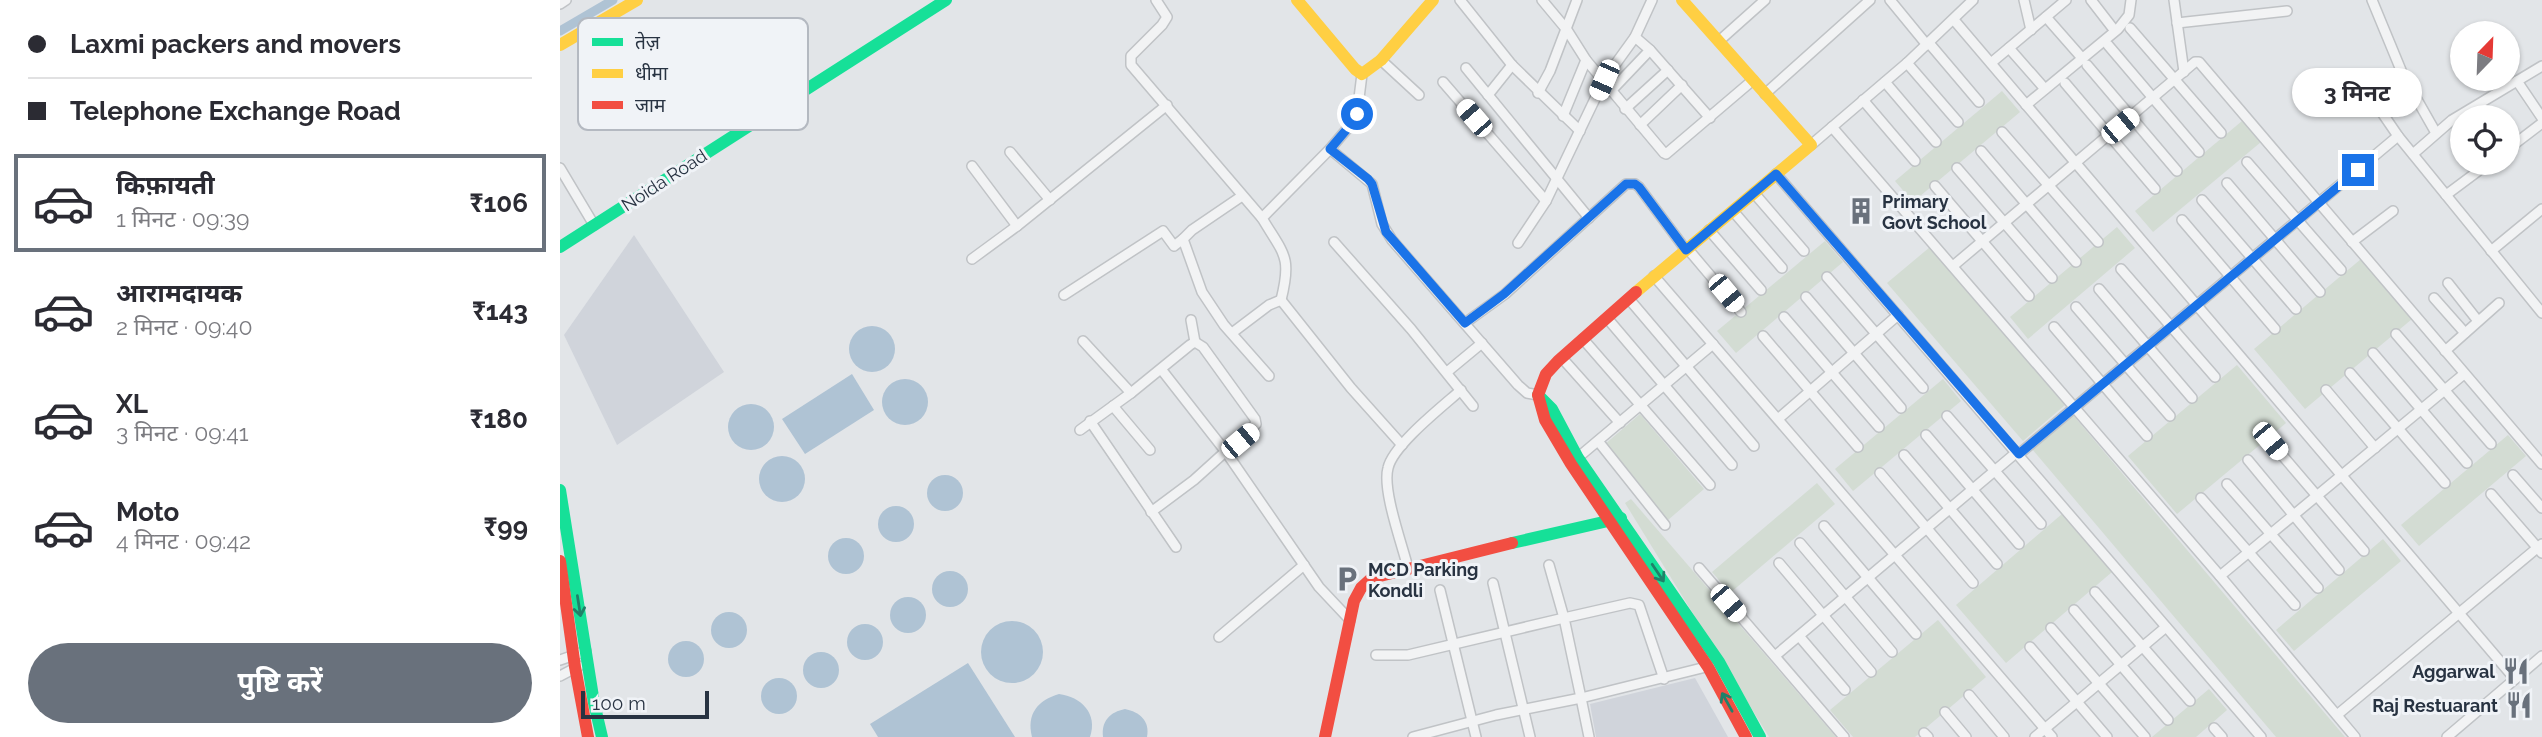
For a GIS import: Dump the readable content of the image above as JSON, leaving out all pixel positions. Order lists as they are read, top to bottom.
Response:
{
  "streets": {
    "street": ["Noida Road"]
  },
  "places": {
    "building": ["Primary Govt School"],
    "parking": ["MCD Parking Kondli"],
    "restaurant": ["Aggarwal", "Raj Restuarant"]
  },
  "legend": ["तेज़", "धीमा", "जाम"],
  "scale_bar": "100 m",
  "north": "top right",
  "page": {
    "banner": ["Laxmi packers and movers", "Telephone Exchange Road"],
    "bubble": "3 मिनट",
    "list": [
      {
        "name": "किफ़ायती",
        "note": "1 मिनट · 09:39",
        "value": "₹106"
      },
      {
        "name": "आरामदायक",
        "note": "2 मिनट · 09:40",
        "value": "₹143"
      },
      {
        "name": "XL",
        "note": "3 मिनट · 09:41",
        "value": "₹180"
      },
      {
        "name": "Moto",
        "note": "4 मिनट · 09:42",
        "value": "₹99"
      }
    ],
    "buttons": "पुष्टि करें",
    "scale": "100 m"
  }
}
